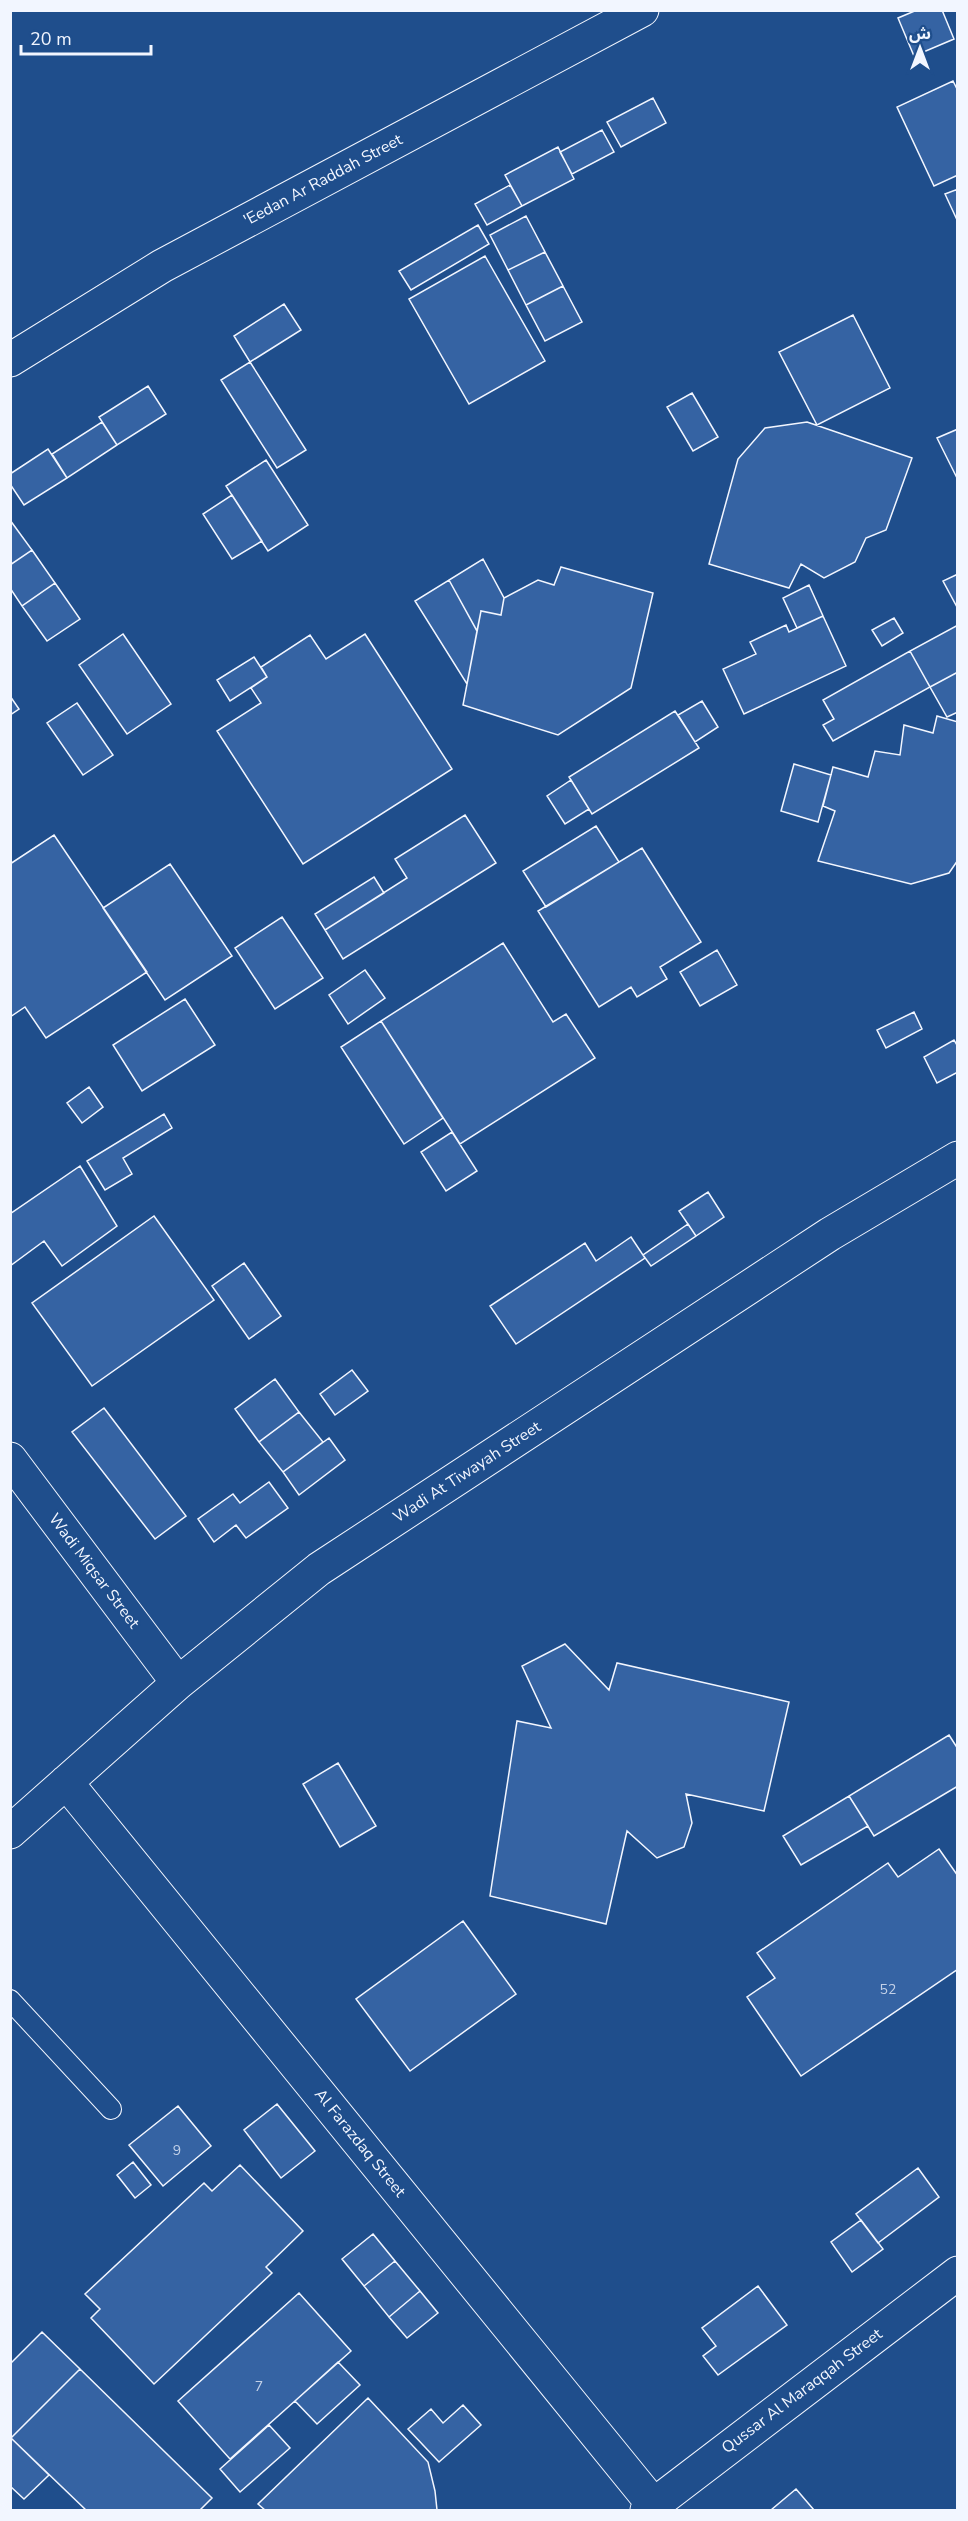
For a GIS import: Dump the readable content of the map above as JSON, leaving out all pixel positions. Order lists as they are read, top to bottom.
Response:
{
  "streets": {
    "street": [
      "'Eedan Ar Raddah Street",
      "Wadi At Tiwayah Street",
      "Wadi Miqsar Street",
      "Al Farazdaq Street",
      "Qussar Al Maraqqah Street"
    ]
  },
  "crossings": [
    ["Wadi At Tiwayah Street", "Wadi Miqsar Street"],
    ["Wadi At Tiwayah Street", "Al Farazdaq Street"],
    ["Al Farazdaq Street", "Qussar Al Maraqqah Street"]
  ],
  "house_numbers": ["52", "9", "7"],
  "scale_bar": "20 m",
  "north": "top"
}
